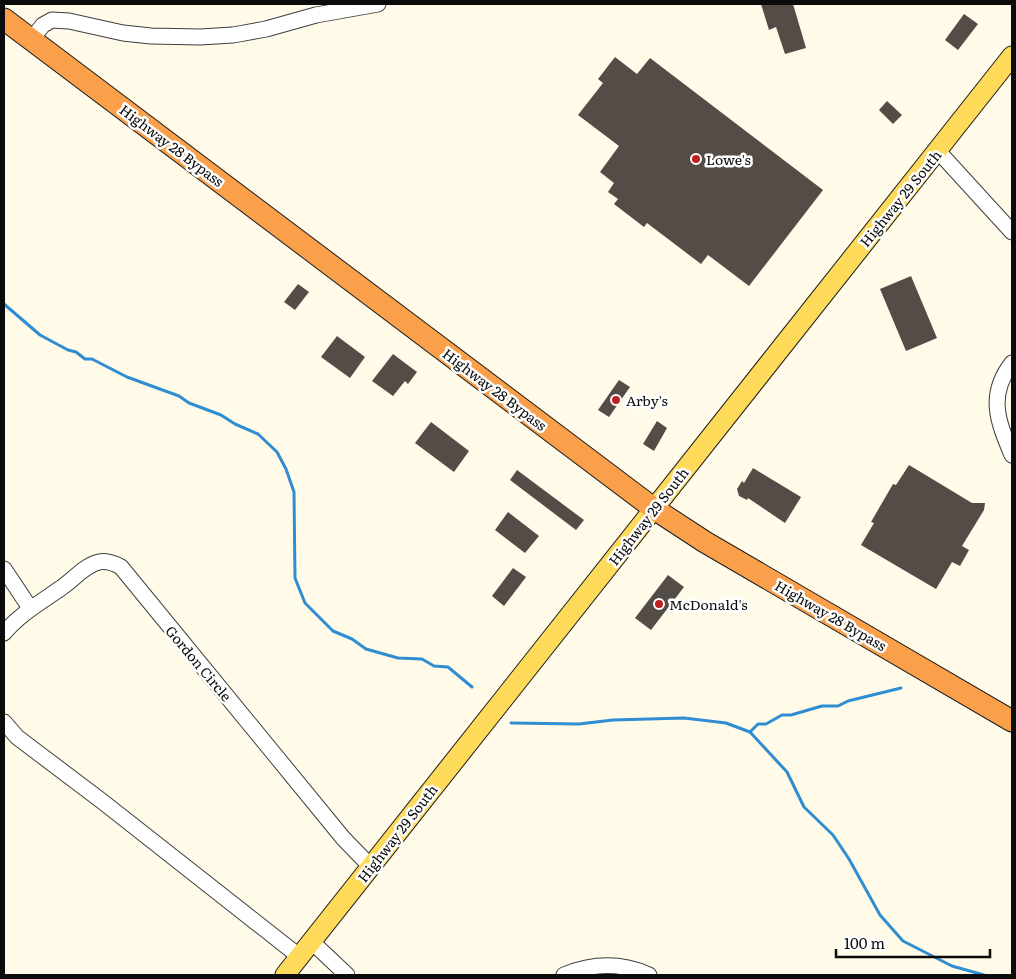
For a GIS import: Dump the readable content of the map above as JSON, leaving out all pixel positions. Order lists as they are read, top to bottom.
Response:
{
  "streets": {
    "highway": ["Highway 28 Bypass"],
    "main road": ["Highway 29 South"],
    "street": ["Gordon Circle"]
  },
  "crossings": [
    ["Highway 28 Bypass", "Highway 29 South"],
    ["Highway 29 South", "Gordon Circle"]
  ],
  "places": ["Lowe's", "Arby's", "McDonald's"],
  "scale_bar": "100 m"
}
